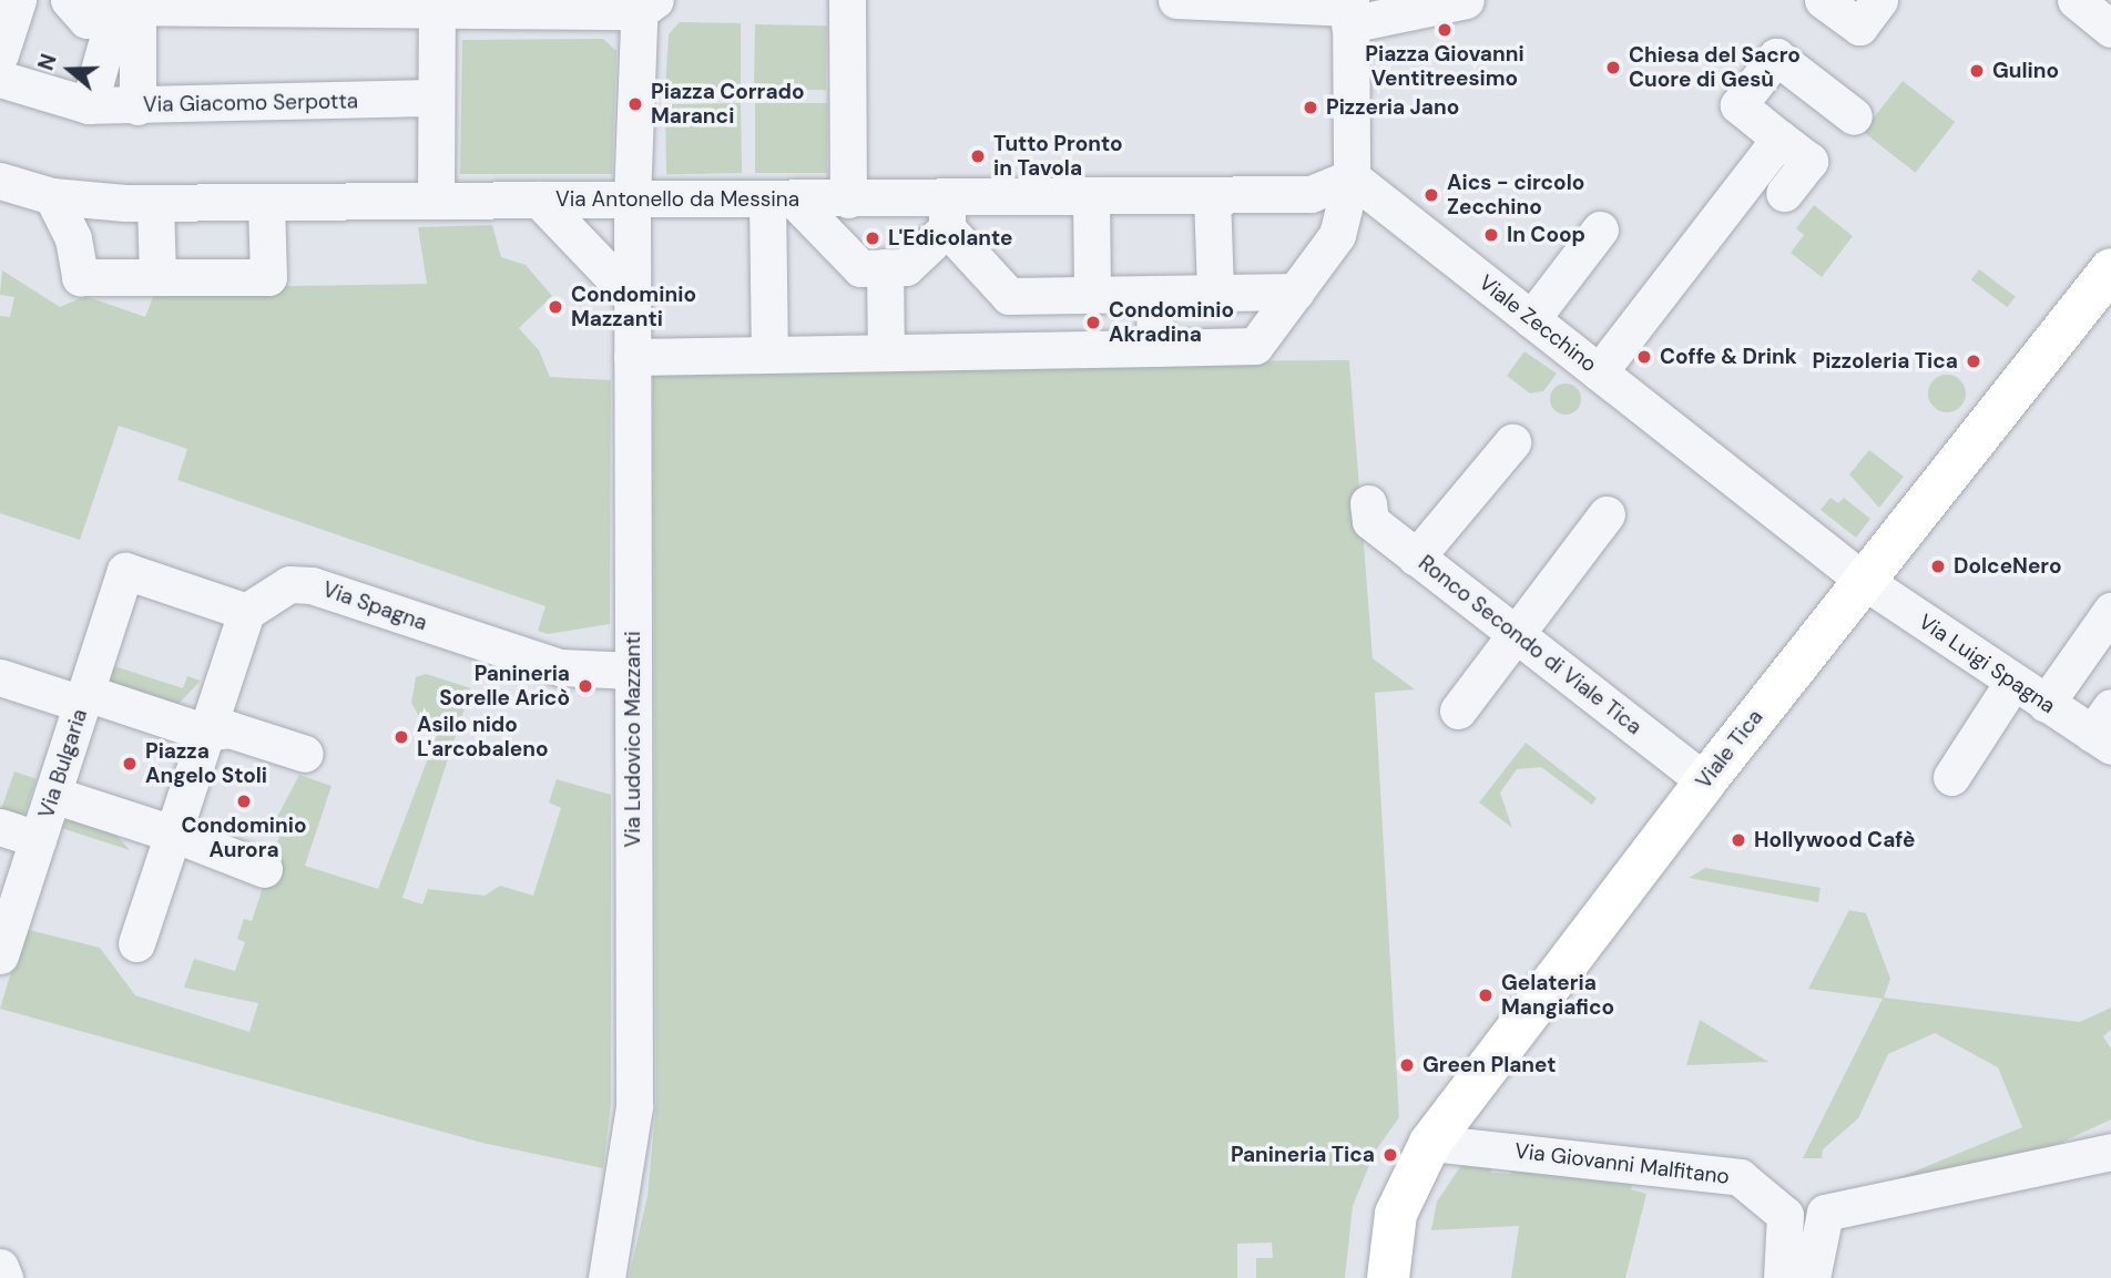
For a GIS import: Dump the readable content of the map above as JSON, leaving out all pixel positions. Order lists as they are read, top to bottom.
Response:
{
  "streets": {
    "main road": ["Viale Tica"],
    "street": [
      "Via Giacomo Serpotta",
      "Via Antonello da Messina",
      "Viale Zecchino",
      "Via Spagna",
      "Ronco Secondo di Viale Tica",
      "Via Luigi Spagna",
      "Via Ludovico Mazzanti",
      "Via Bulgaria",
      "Via Giovanni Malfitano"
    ]
  },
  "crossings": [
    ["Via Antonello da Messina", "Viale Zecchino"],
    ["Via Antonello da Messina", "Via Ludovico Mazzanti"],
    ["Viale Zecchino", "Via Luigi Spagna"],
    ["Viale Zecchino", "Viale Tica"],
    ["Via Spagna", "Via Ludovico Mazzanti"],
    ["Via Spagna", "Via Bulgaria"],
    ["Ronco Secondo di Viale Tica", "Viale Tica"],
    ["Via Luigi Spagna", "Viale Tica"],
    ["Viale Tica", "Via Giovanni Malfitano"]
  ],
  "places": [
    "Piazza Giovanni Ventitreesimo",
    "Chiesa del Sacro Cuore di Gesù",
    "Gulino",
    "Piazza Corrado Maranci",
    "Pizzeria Jano",
    "Tutto Pronto in Tavola",
    "Aics - circolo Zecchino",
    "In Coop",
    "L'Edicolante",
    "Condominio Mazzanti",
    "Condominio Akradina",
    "Coffe & Drink",
    "Pizzoleria Tica",
    "DolceNero",
    "Panineria Sorelle Aricò",
    "Asilo nido L'arcobaleno",
    "Piazza Angelo Stoli",
    "Condominio Aurora",
    "Hollywood Cafè",
    "Gelateria Mangiafico",
    "Green Planet",
    "Panineria Tica"
  ],
  "north": "left"
}
